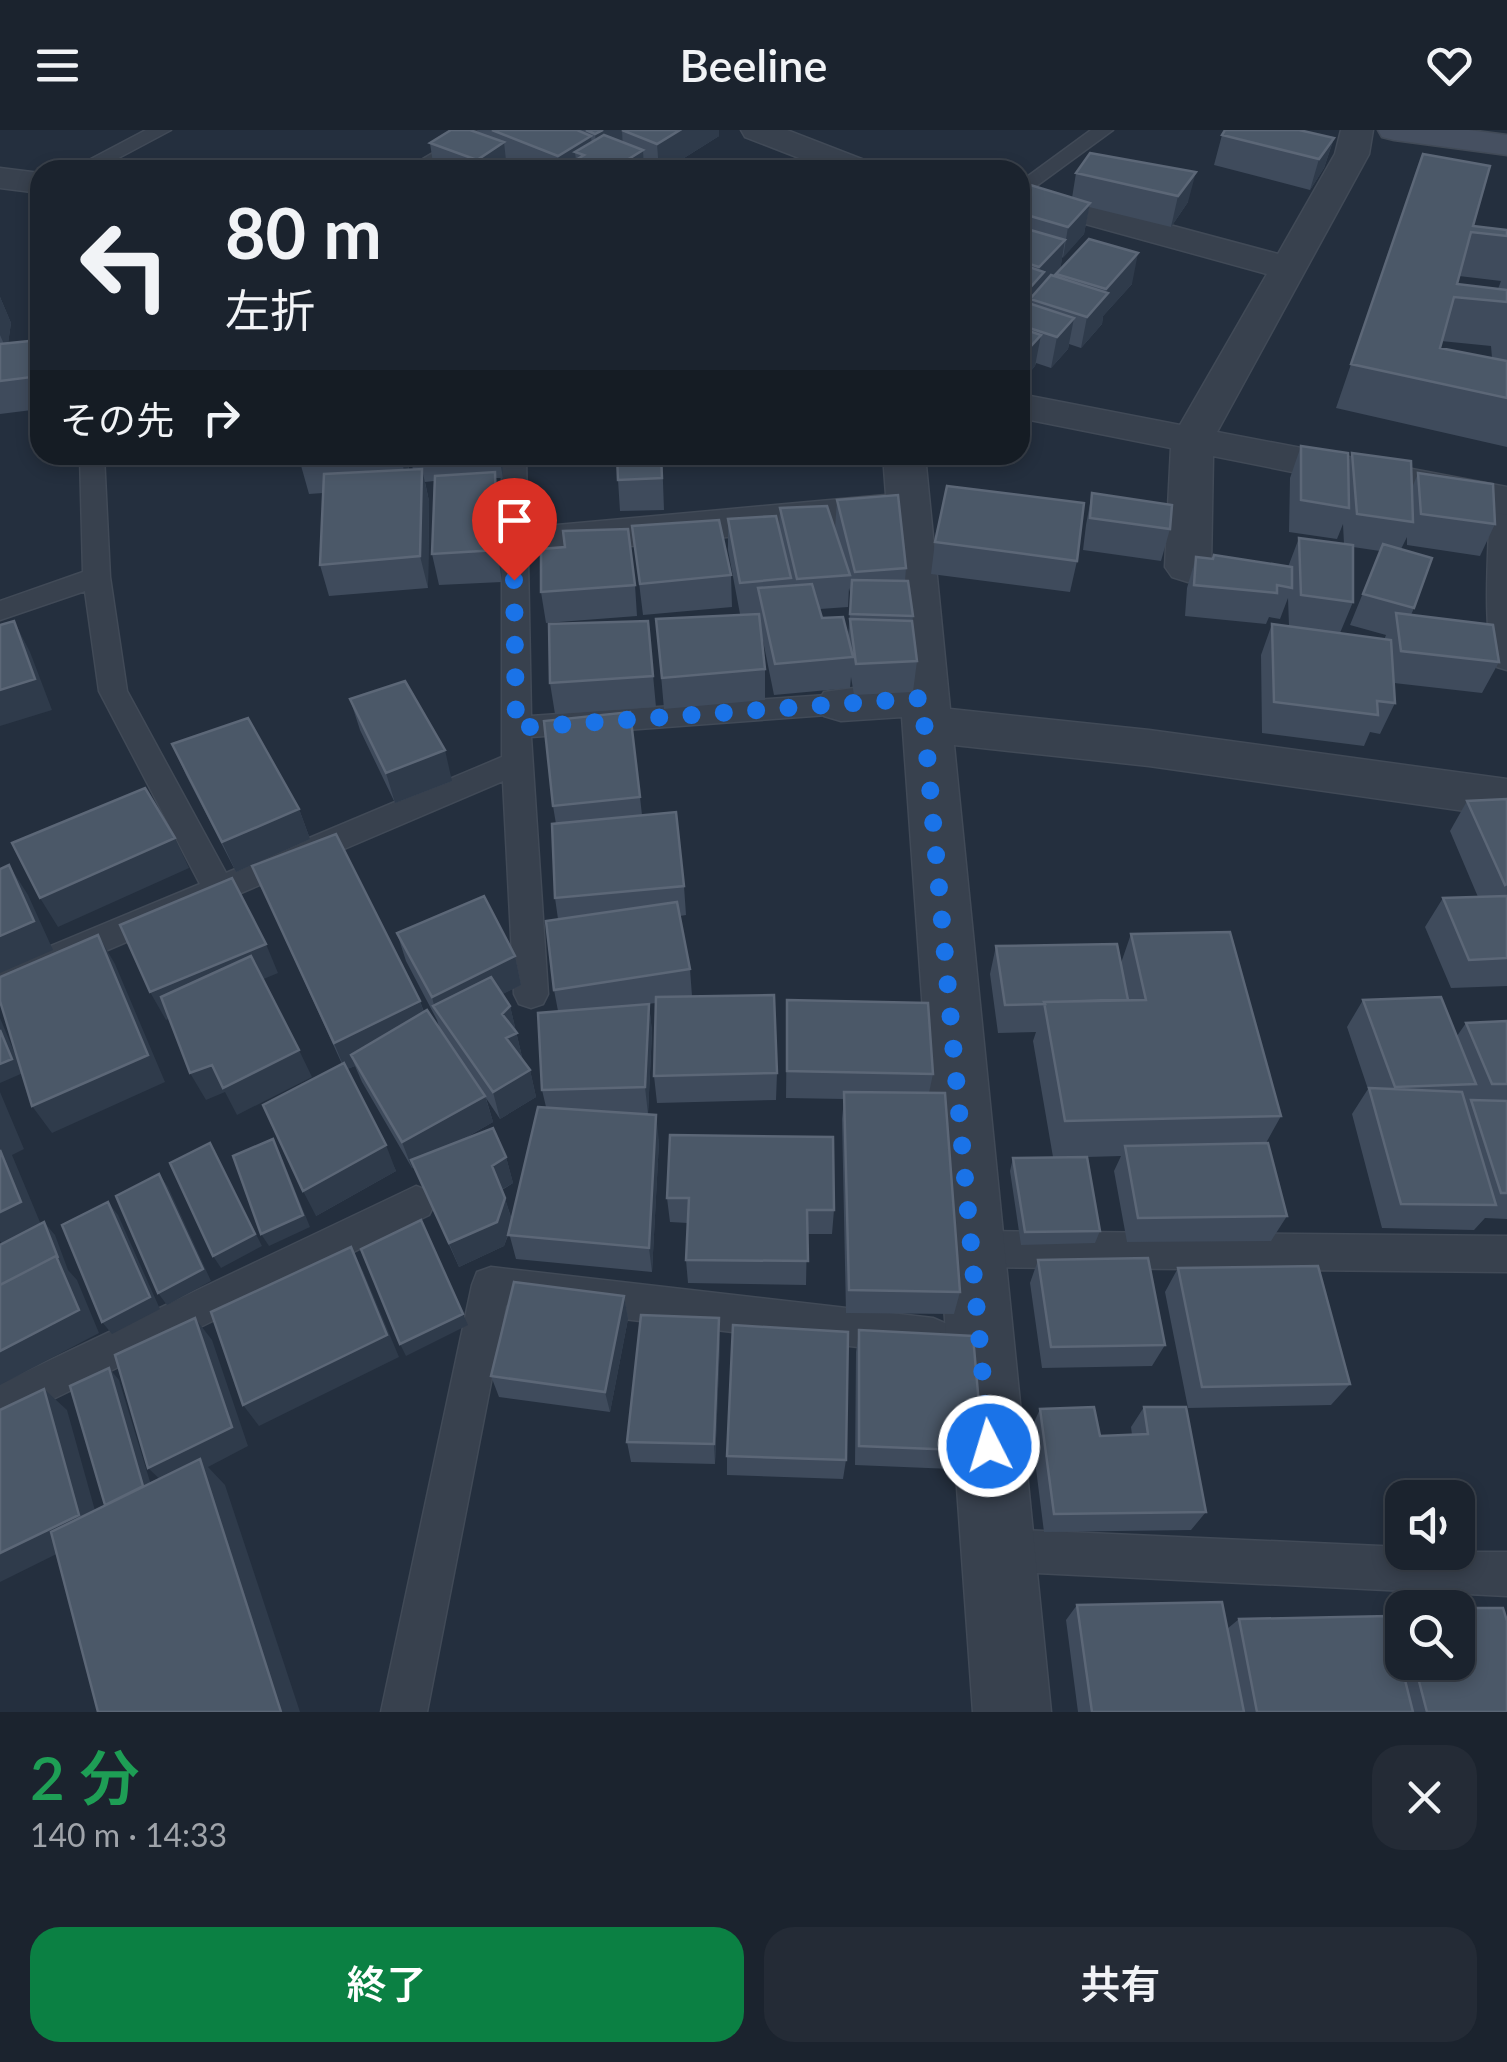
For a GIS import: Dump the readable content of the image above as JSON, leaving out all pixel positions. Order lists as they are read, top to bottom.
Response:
{
  "page": {
    "header": "Beeline",
    "turn": ["80 m", "左折"],
    "then": "その先",
    "heading": ["2 分", "140 m · 14:33"],
    "buttons": ["終了", "共有"]
  }
}
